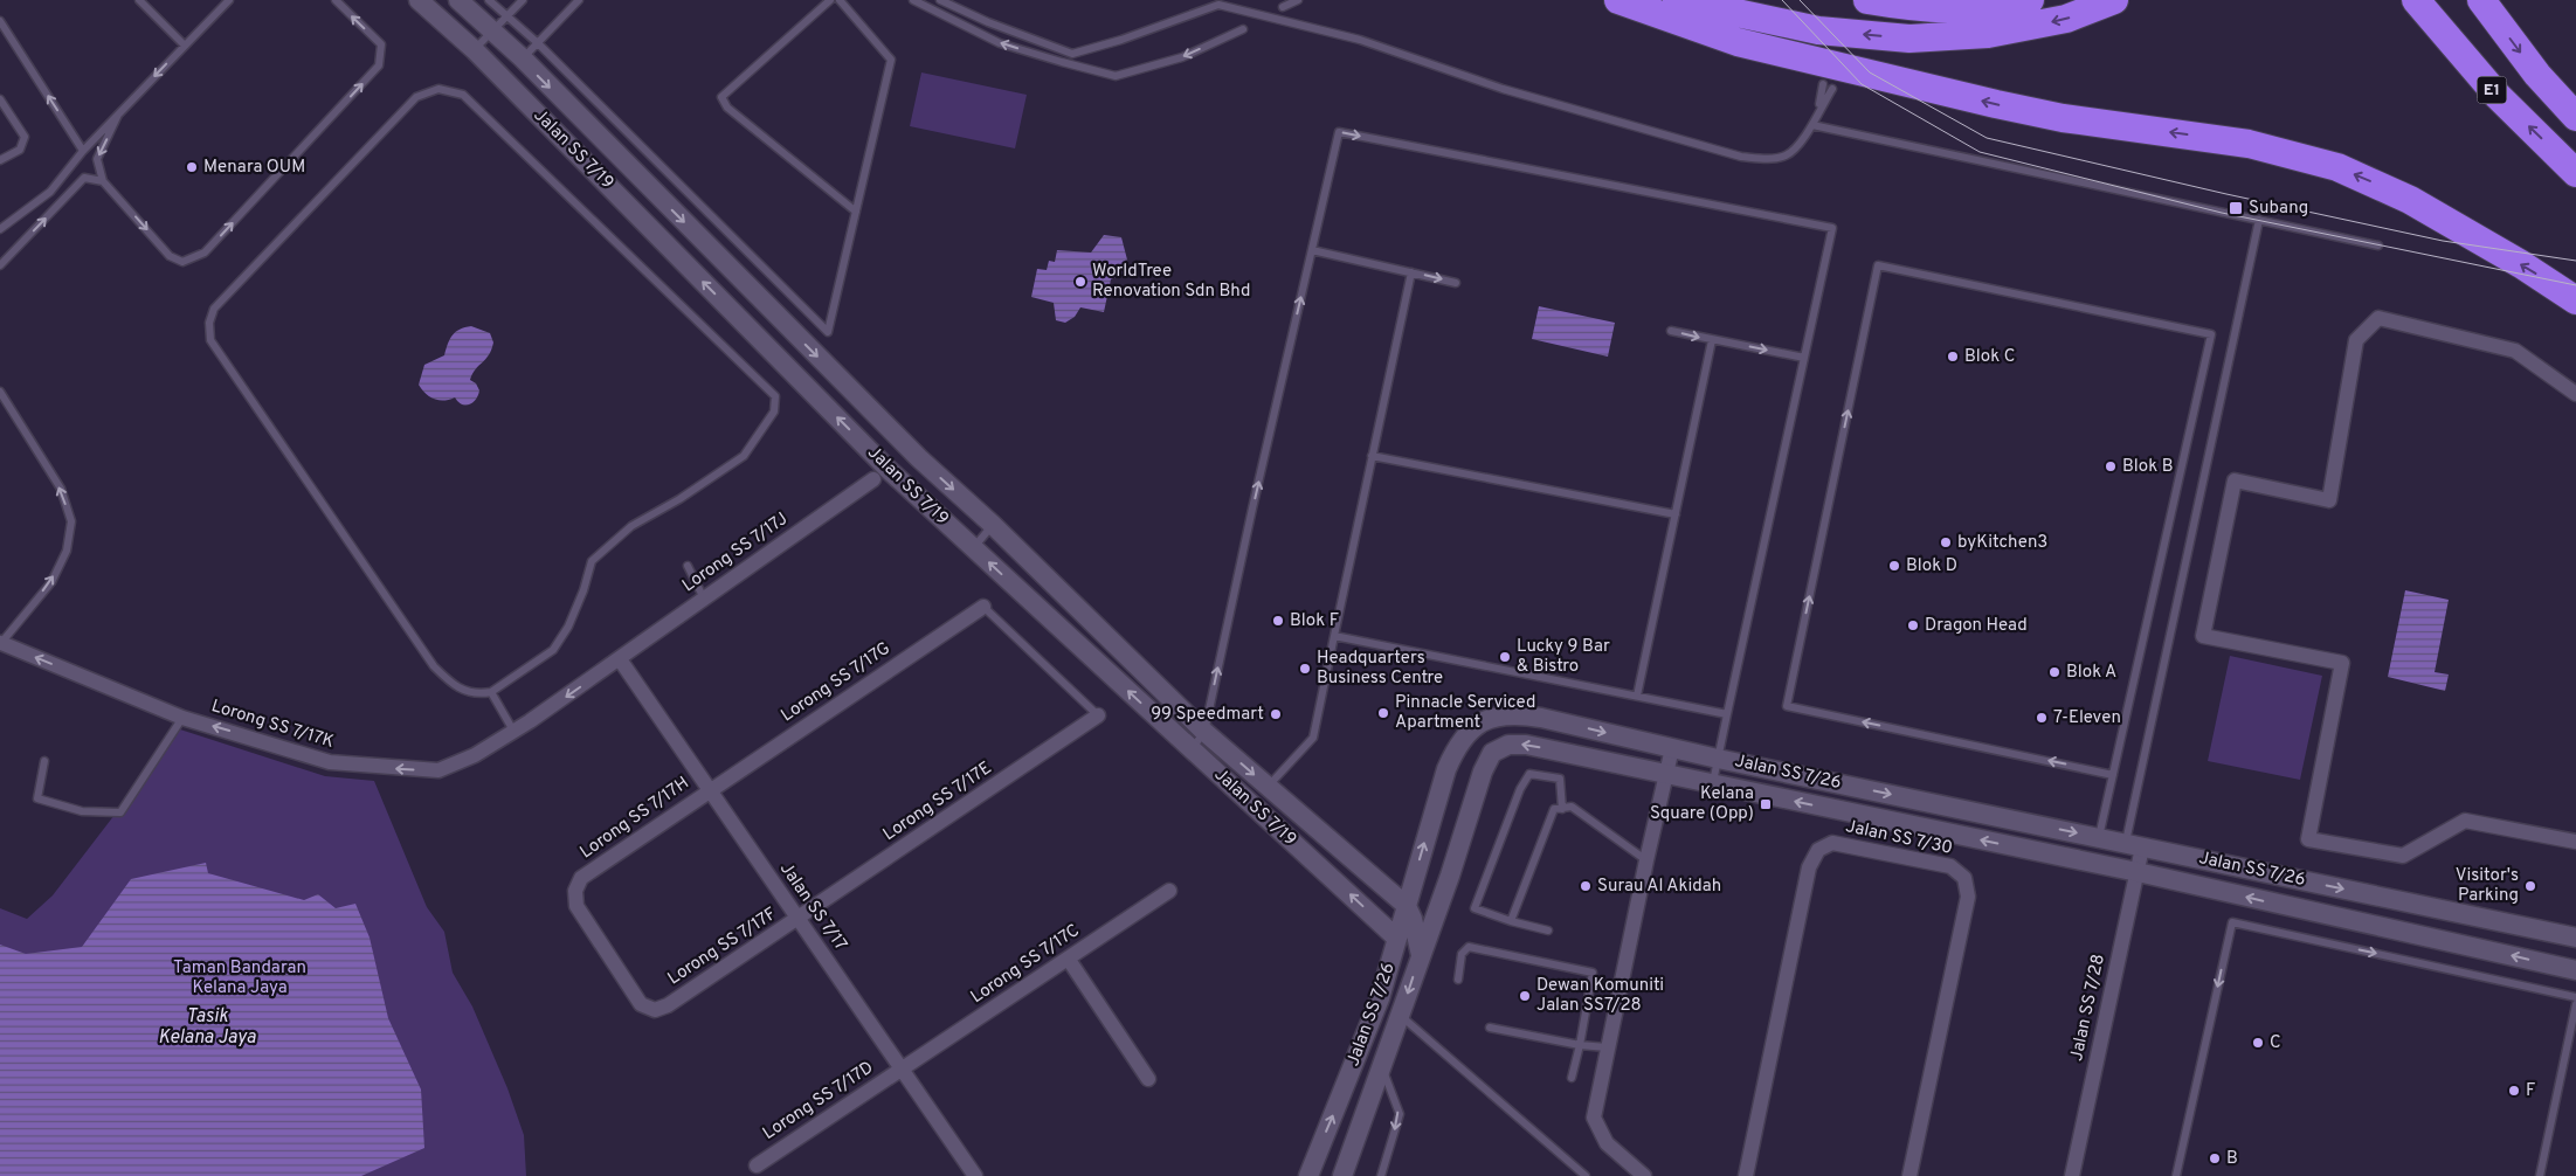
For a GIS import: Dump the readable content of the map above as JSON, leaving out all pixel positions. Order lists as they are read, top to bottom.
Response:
{
  "streets": {
    "highway": ["E1"],
    "street": [
      "Jalan SS 7/19",
      "Lorong SS 7/17J",
      "Lorong SS 7/17G",
      "Lorong SS 7/17K",
      "Jalan SS 7/26",
      "Lorong SS 7/17E",
      "Lorong SS 7/17H",
      "Jalan SS 7/30",
      "Jalan SS 7/17",
      "Lorong SS 7/17F",
      "Lorong SS 7/17C",
      "Jalan SS 7/28",
      "Lorong SS 7/17D"
    ]
  },
  "crossings": [
    ["Jalan SS 7/19", "Jalan SS 7/26"],
    ["Lorong SS 7/17J", "Lorong SS 7/17K"],
    ["Lorong SS 7/17J", "Jalan SS 7/17"],
    ["Lorong SS 7/17G", "Lorong SS 7/17H"],
    ["Lorong SS 7/17G", "Jalan SS 7/17"],
    ["Lorong SS 7/17K", "Jalan SS 7/17"],
    ["Jalan SS 7/26", "Jalan SS 7/28"],
    ["Lorong SS 7/17E", "Jalan SS 7/17"],
    ["Lorong SS 7/17E", "Lorong SS 7/17F"],
    ["Lorong SS 7/17H", "Jalan SS 7/17"],
    ["Lorong SS 7/17H", "Lorong SS 7/17F"],
    ["Jalan SS 7/17", "Lorong SS 7/17F"],
    ["Jalan SS 7/17", "Lorong SS 7/17C"],
    ["Jalan SS 7/17", "Lorong SS 7/17D"],
    ["Lorong SS 7/17C", "Lorong SS 7/17D"]
  ],
  "one_way": ["Lorong SS 7/17K"],
  "water": ["Tasik Kelana Jaya"],
  "parks": ["Taman Bandaran Kelana Jaya"],
  "places": {
    "other": [
      "Menara OUM",
      "WorldTree Renovation Sdn Bhd",
      "Blok C",
      "Blok B",
      "byKitchen3",
      "Blok D",
      "Blok F",
      "Dragon Head",
      "Lucky 9 Bar & Bistro",
      "Headquarters Business Centre",
      "Blok A",
      "Pinnacle Serviced Apartment",
      "99 Speedmart",
      "7-Eleven",
      "Surau Al Akidah",
      "Visitor's Parking",
      "Dewan Komuniti Jalan SS7/28",
      "C",
      "F",
      "B"
    ],
    "transit": ["Subang", "Kelana Square (Opp)"]
  }
}
